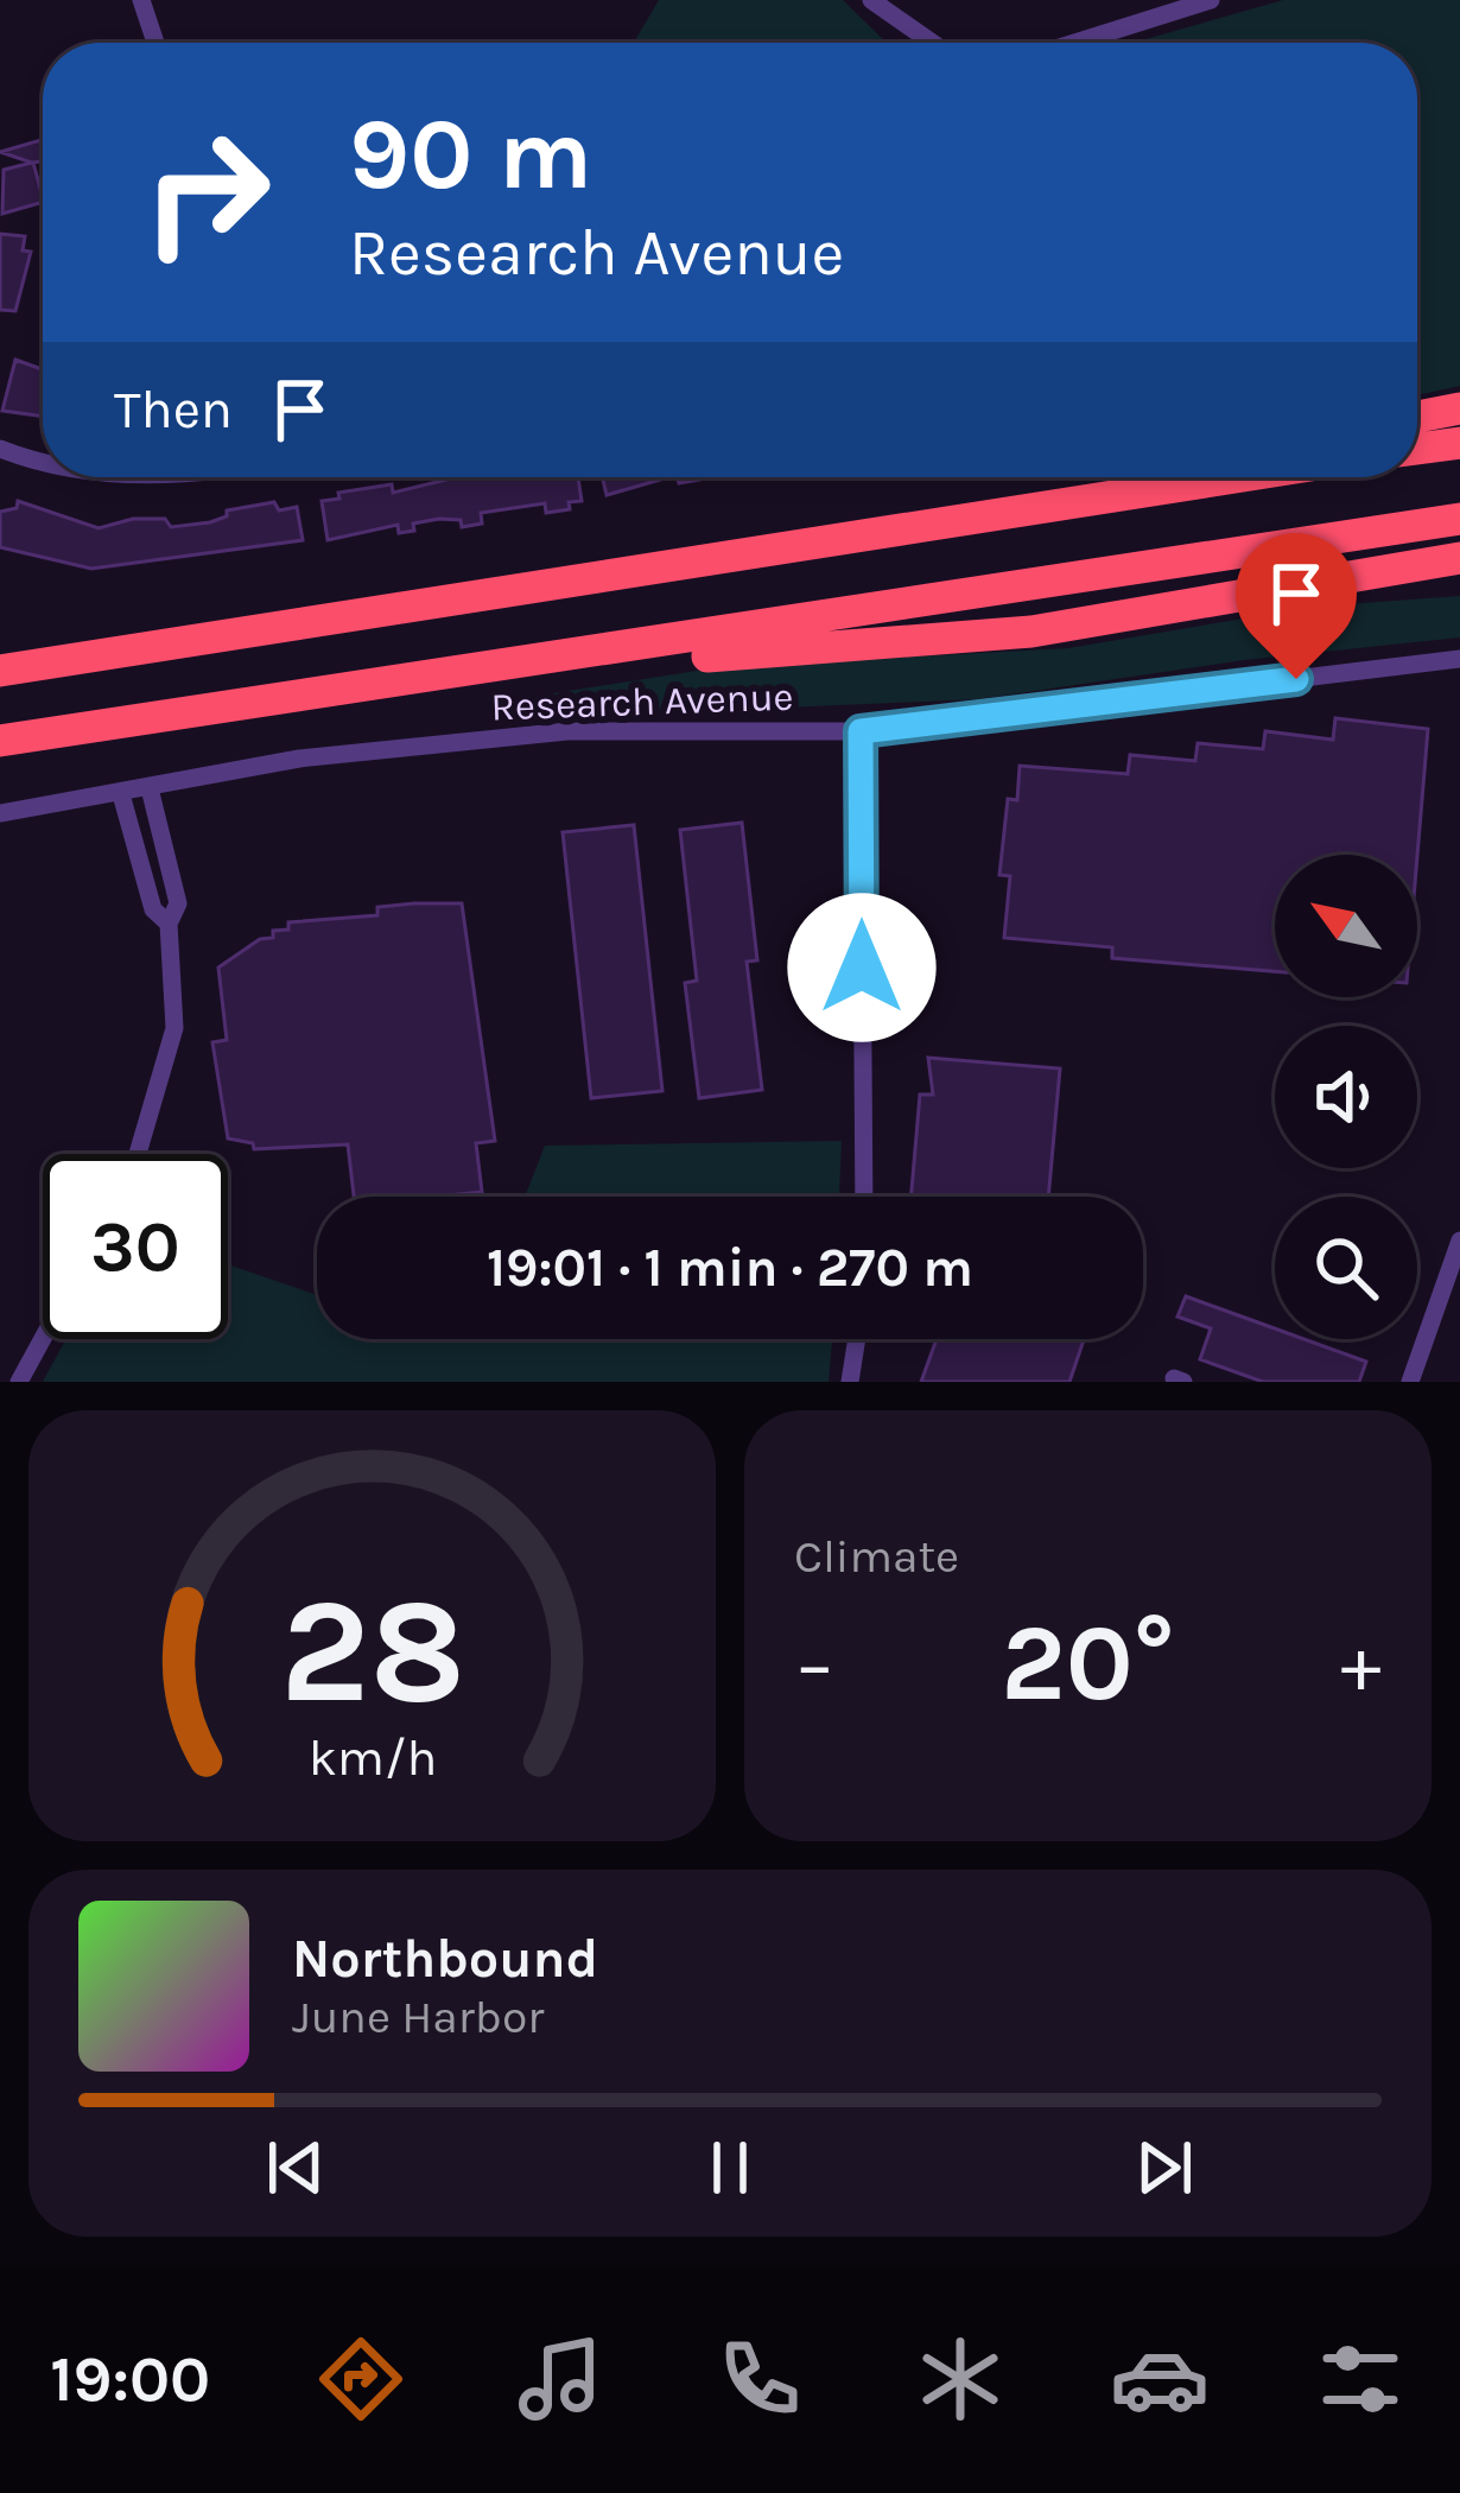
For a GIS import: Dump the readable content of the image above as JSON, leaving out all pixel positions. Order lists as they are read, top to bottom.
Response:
{
  "streets": {
    "street": ["Research Avenue"]
  },
  "north": "top left",
  "page": {
    "turn": ["90 m", "Research Avenue"],
    "then": "Then",
    "limit": "30",
    "trip": "19:01 · 1 min · 270 m",
    "tile": "Climate",
    "heat": ["−", "20°", "+"],
    "song": ["Northbound", "June Harbor"],
    "tabs": "19:00",
    "gauge": ["28", "km/h"]
  }
}
